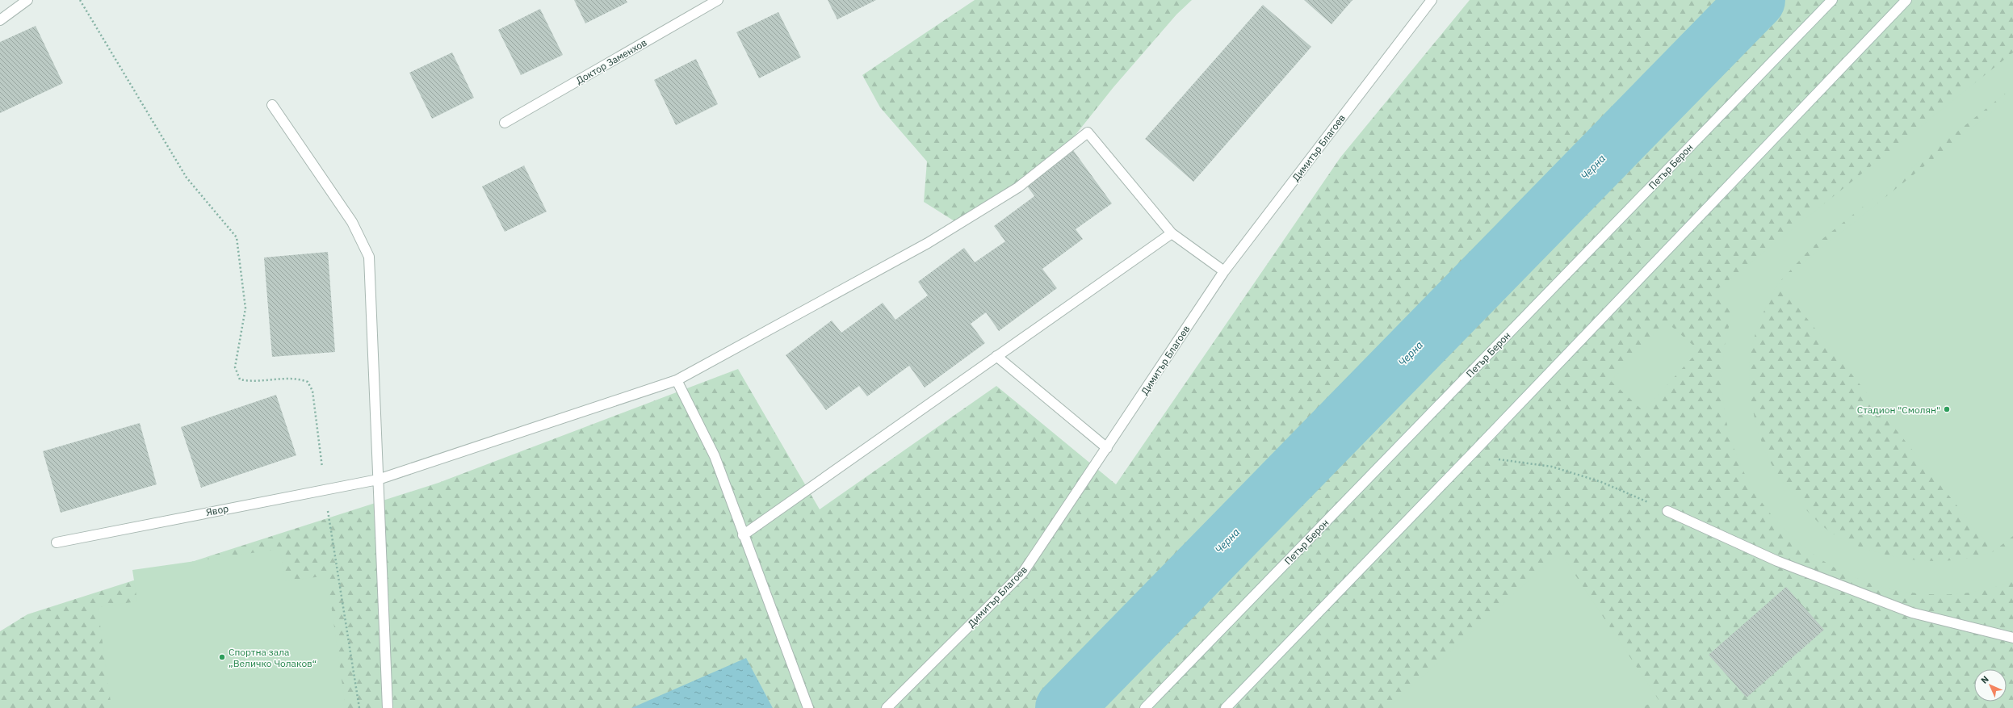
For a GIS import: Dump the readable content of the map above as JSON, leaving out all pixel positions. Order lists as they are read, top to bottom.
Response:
{
  "streets": {
    "street": [
      "Доктор Заменхов",
      "Димитър Благоев",
      "Петър Берон",
      "Явор"
    ]
  },
  "water": ["Черна"],
  "places": ["Стадион \"Смолян\"", "Спортна зала „Величко Чолаков“"],
  "north": "top left"
}
